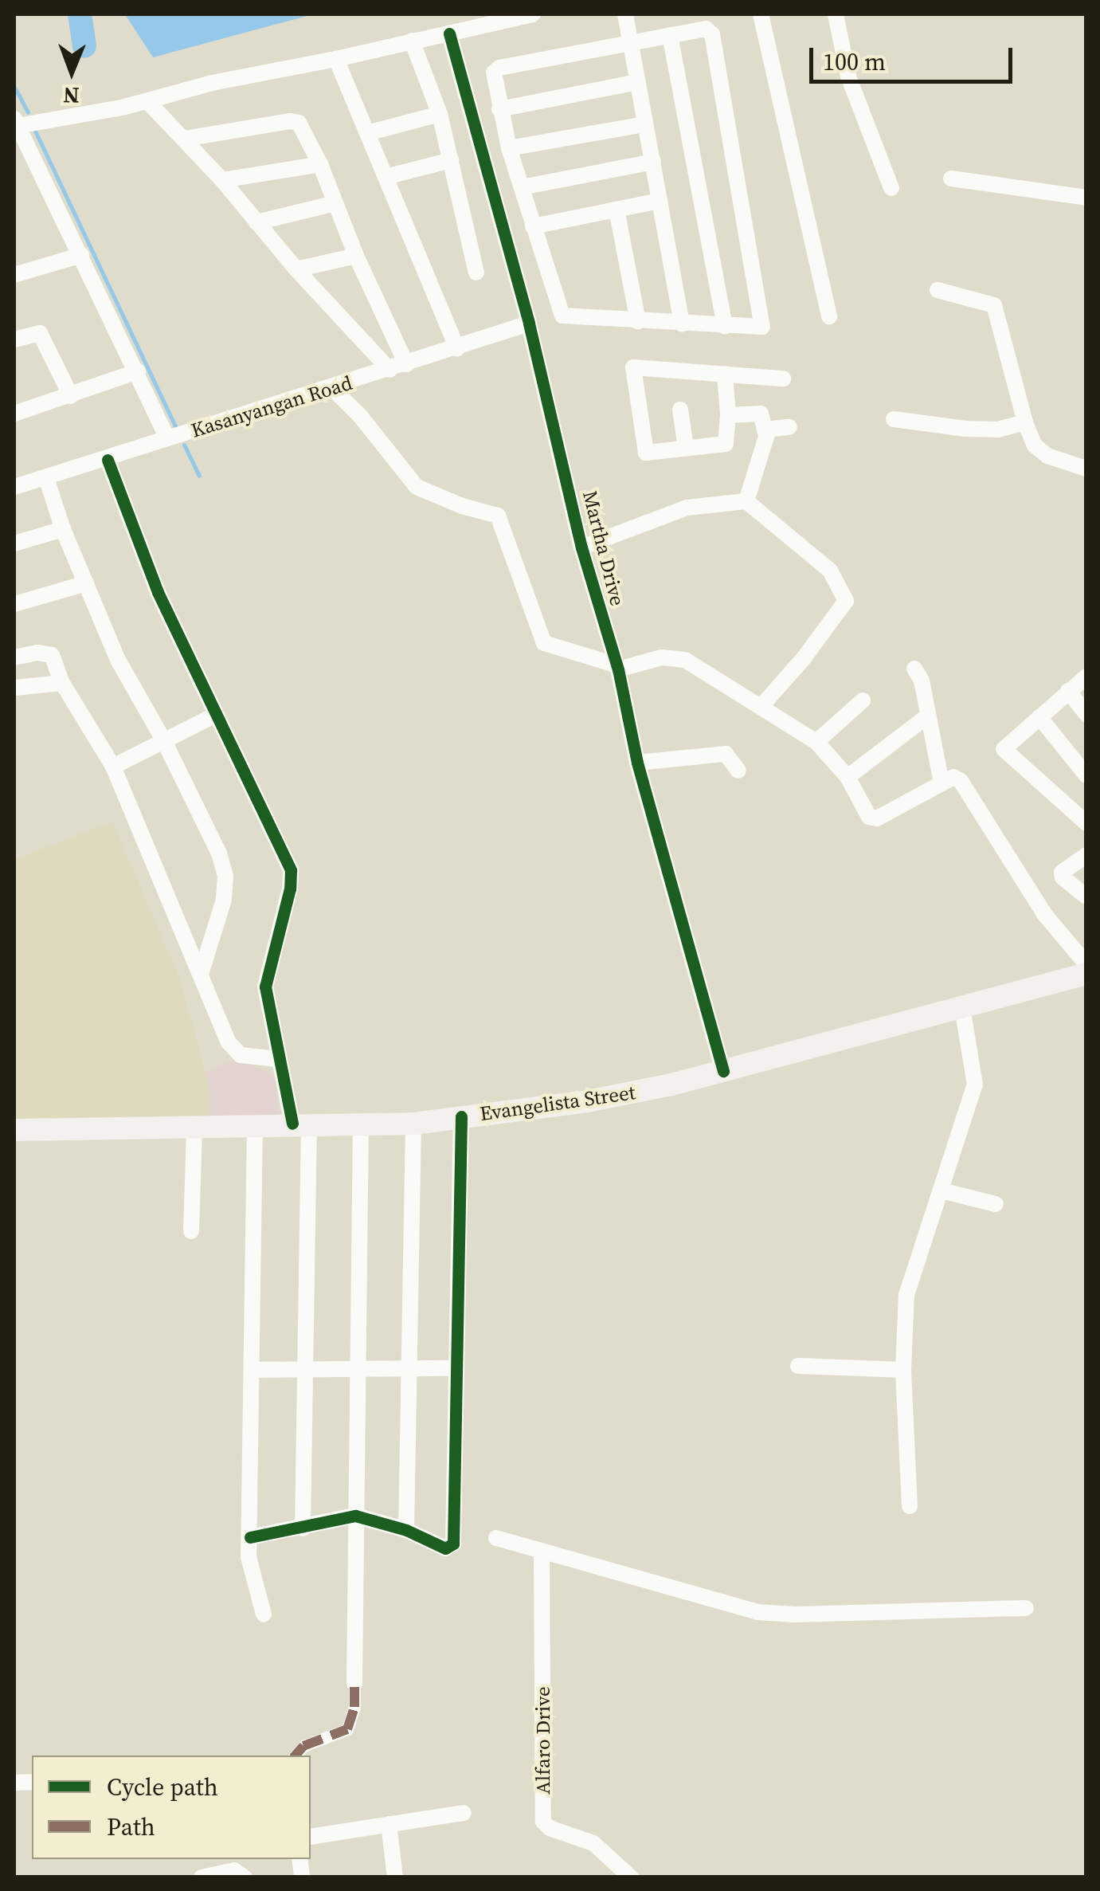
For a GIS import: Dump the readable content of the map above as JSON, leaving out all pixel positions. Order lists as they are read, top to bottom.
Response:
{
  "streets": {
    "main road": ["Evangelista Street"],
    "street": ["Kasanyangan Road", "Martha Drive", "Alfaro Drive"]
  },
  "crossings": [
    ["Kasanyangan Road", "Martha Drive"],
    ["Martha Drive", "Evangelista Street"]
  ],
  "legend": ["Cycle path", "Path"],
  "scale_bar": "100 m",
  "north": "bottom"
}
